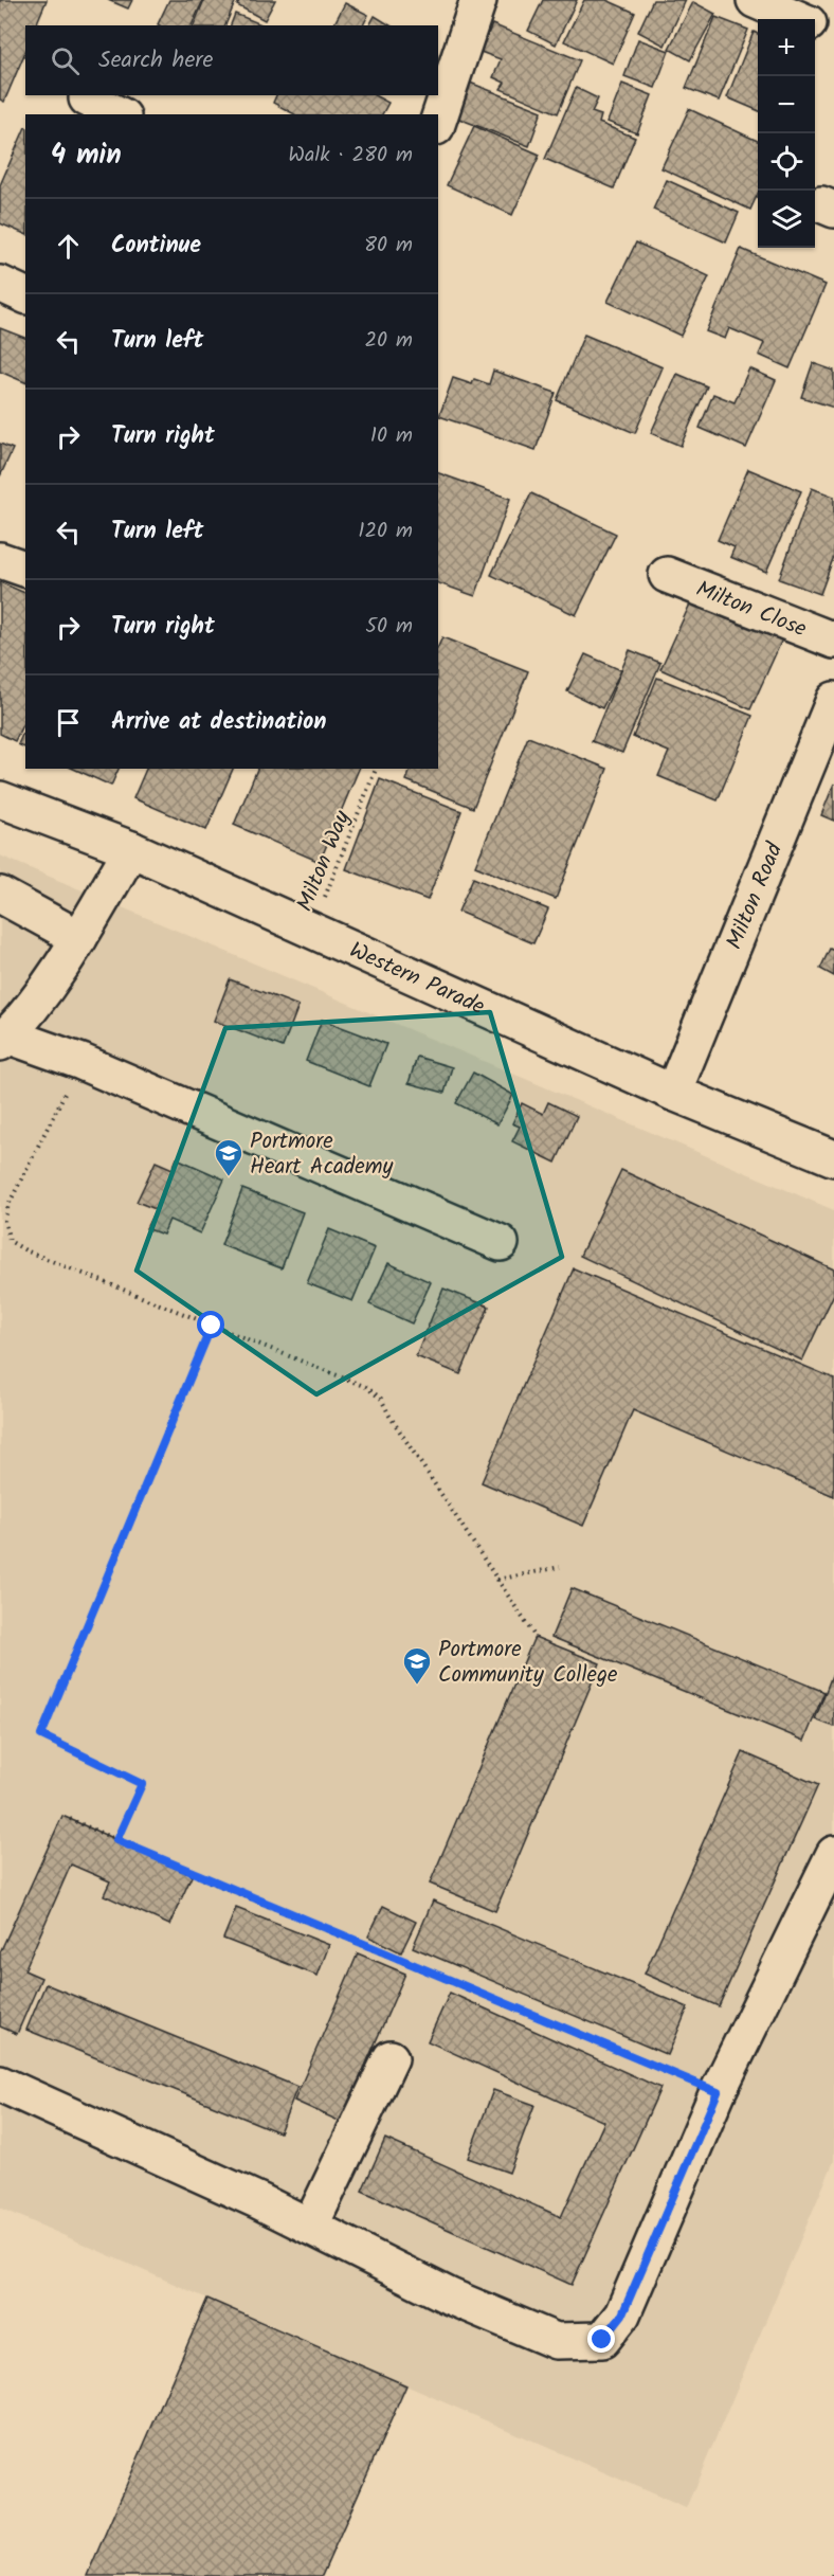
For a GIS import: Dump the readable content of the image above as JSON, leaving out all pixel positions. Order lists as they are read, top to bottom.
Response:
{
  "streets": {
    "street": ["Milton Close", "Milton Road", "Western Parade"],
    "path": ["Milton Way"]
  },
  "crossings": [
    ["Milton Way", "Western Parade"],
    ["Milton Road", "Western Parade"]
  ],
  "places": {
    "school or university": ["Portmore Heart Academy", "Portmore Community College"]
  },
  "page": {
    "map_buttons": ["+", "−"],
    "search": "Search here",
    "heading": ["4 min", "Walk · 280 m"],
    "list": [
      ["Continue", "80 m"],
      ["Turn left", "20 m"],
      ["Turn right", "10 m"],
      ["Turn left", "120 m"],
      ["Turn right", "50 m"],
      "Arrive at destination"
    ]
  }
}
